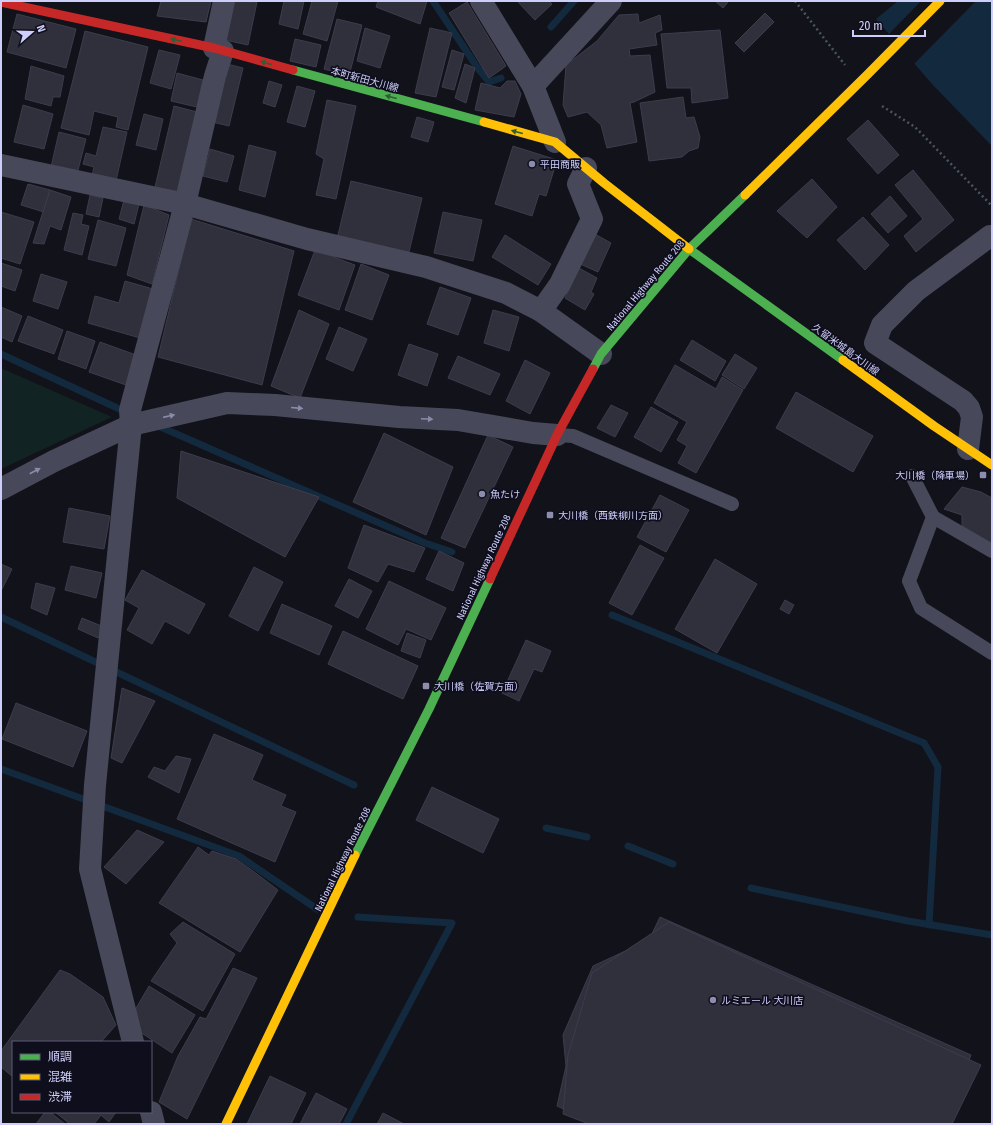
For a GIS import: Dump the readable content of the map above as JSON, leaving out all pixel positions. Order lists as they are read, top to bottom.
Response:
{
  "streets": {
    "main road": ["本町新田大川線", "National Highway Route 208", "久留米城島大川線"]
  },
  "crossings": [
    ["本町新田大川線", "National Highway Route 208"],
    ["本町新田大川線", "久留米城島大川線"],
    ["National Highway Route 208", "久留米城島大川線"]
  ],
  "one_way": ["本町新田大川線"],
  "places": {
    "other": ["平田商販", "魚たけ", "ルミエール 大川店"],
    "transit": ["大川橋（降車場）", "大川橋（西鉄柳川方面）", "大川橋（佐賀方面）"]
  },
  "legend": ["順調", "混雑", "渋滞"],
  "scale_bar": "20 m",
  "north": "right"
}
